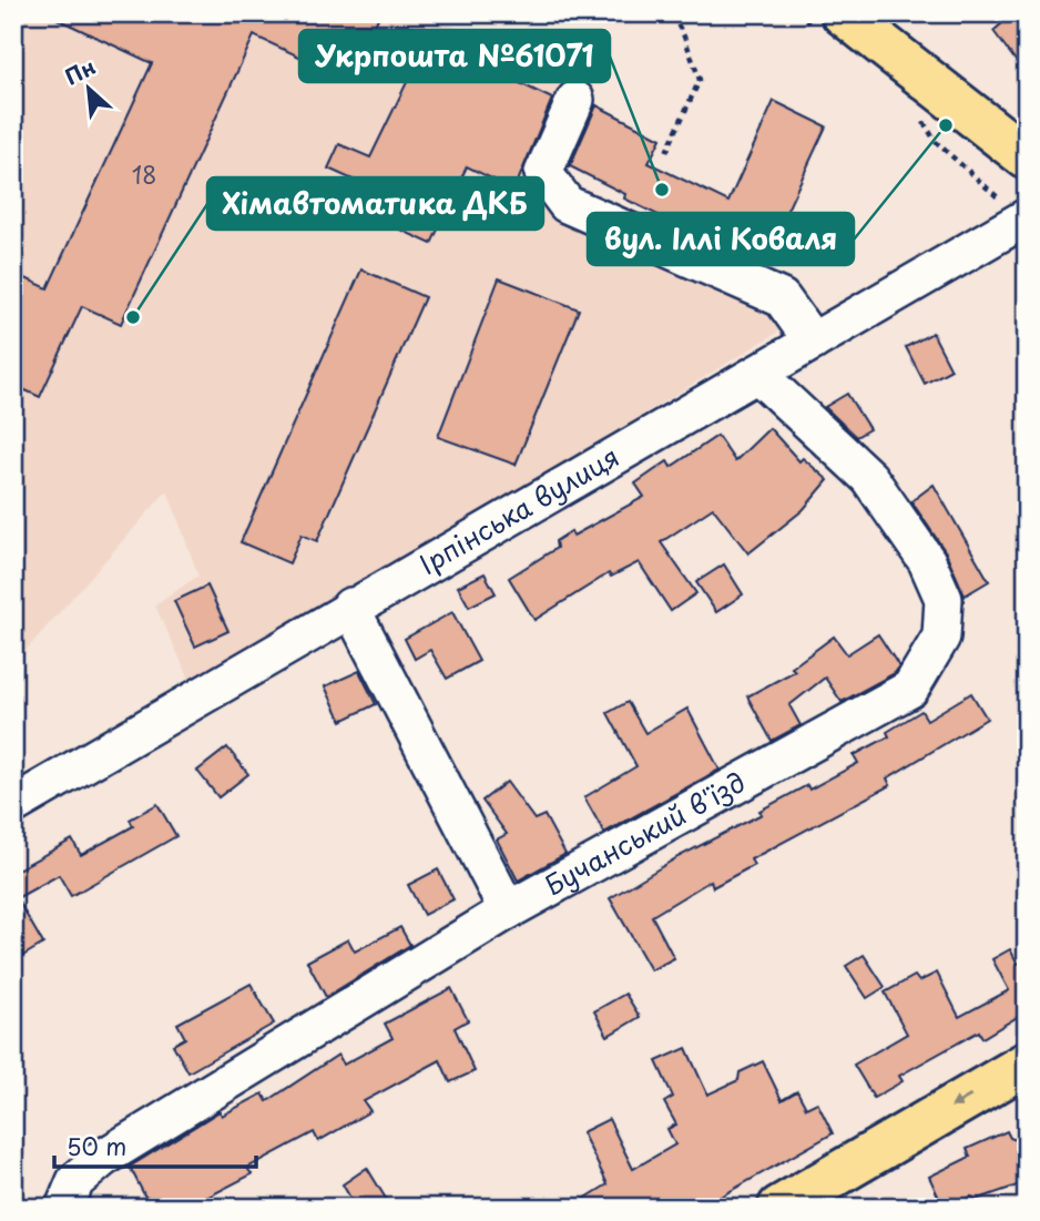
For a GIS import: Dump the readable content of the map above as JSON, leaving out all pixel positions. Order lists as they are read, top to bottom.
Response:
{
  "streets": {
    "street": ["Ірпінська вулиця", "Бучанський в'їзд"]
  },
  "crossings": [
    ["Ірпінська вулиця", "Бучанський в'їзд"]
  ],
  "places": ["вул. Іллі Коваля", "Укрпошта №61071", "Хімавтоматика ДКБ"],
  "house_numbers": ["18"],
  "scale_bar": "50 m",
  "north": "top left"
}
